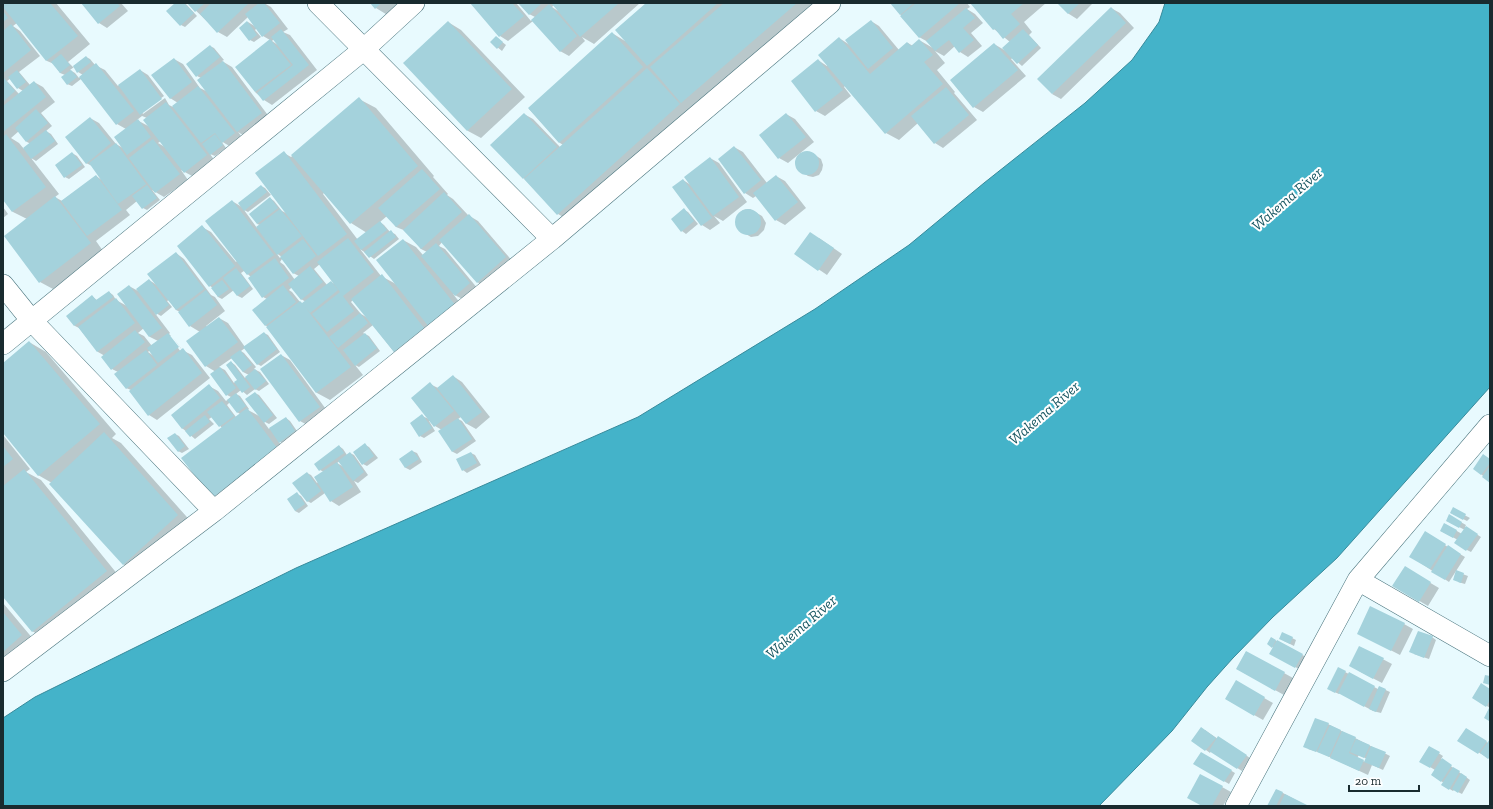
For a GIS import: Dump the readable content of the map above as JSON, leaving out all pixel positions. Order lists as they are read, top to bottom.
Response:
{
  "water": ["Wakema River"],
  "scale_bar": "20 m"
}
